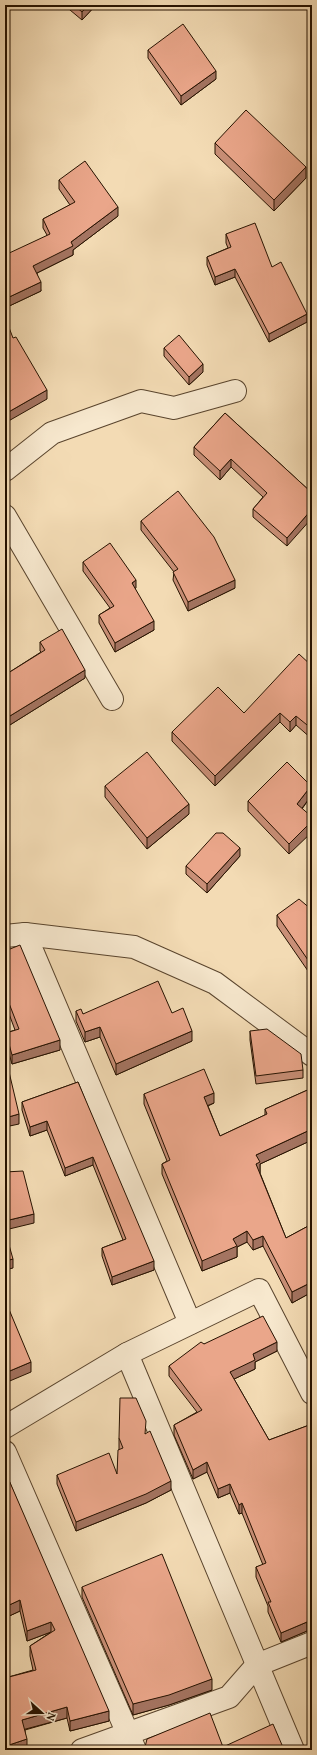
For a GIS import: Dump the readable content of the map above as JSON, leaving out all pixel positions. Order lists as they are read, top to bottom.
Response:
{
  "north": "right"
}
